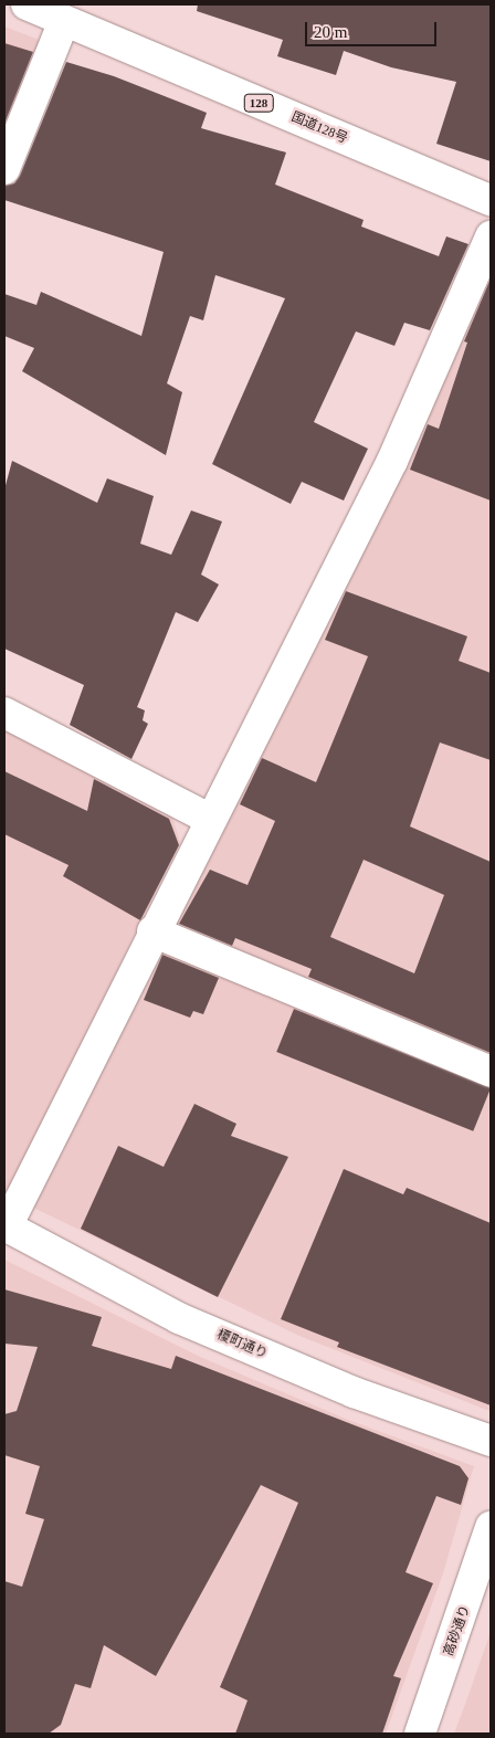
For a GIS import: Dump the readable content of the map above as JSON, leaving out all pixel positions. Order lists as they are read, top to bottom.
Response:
{
  "streets": {
    "main road": [
      "128",
      "国道128号",
      "榎町通り",
      "高砂通り"
    ]
  },
  "scale_bar": "20 m"
}
